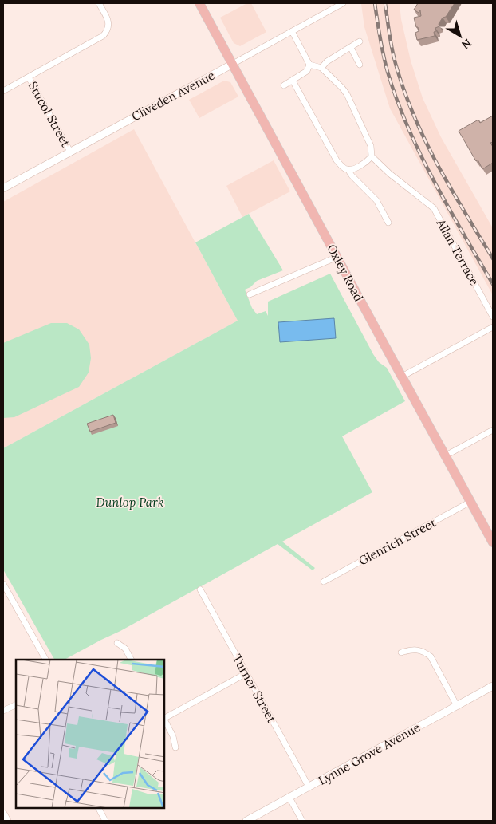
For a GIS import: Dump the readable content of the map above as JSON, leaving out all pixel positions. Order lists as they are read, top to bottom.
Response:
{
  "streets": {
    "main road": ["Oxley Road"],
    "street": [
      "Cliveden Avenue",
      "Stucol Street",
      "Allan Terrace",
      "Glenrich Street",
      "Turner Street",
      "Lynne Grove Avenue"
    ]
  },
  "crossings": [
    ["Cliveden Avenue", "Stucol Street"],
    ["Cliveden Avenue", "Oxley Road"],
    ["Oxley Road", "Glenrich Street"],
    ["Turner Street", "Lynne Grove Avenue"]
  ],
  "parks": ["Dunlop Park"],
  "north": "bottom right"
}
